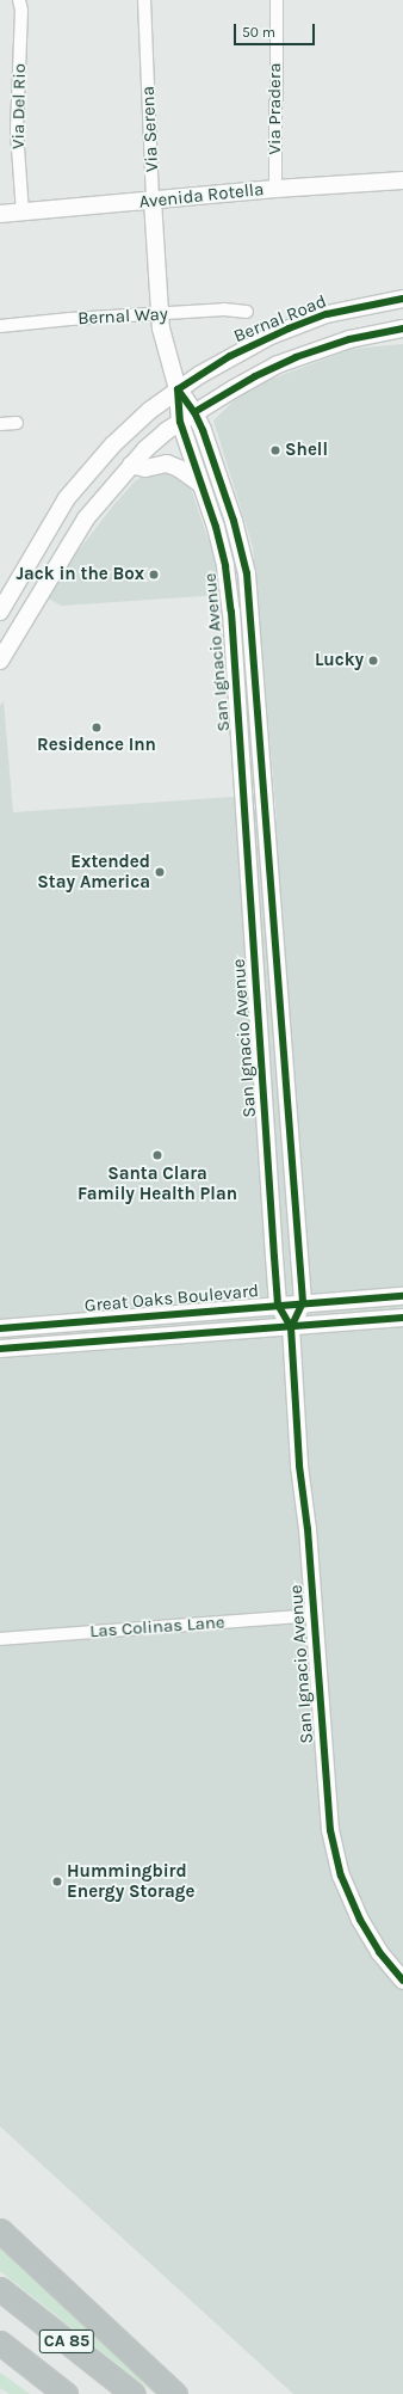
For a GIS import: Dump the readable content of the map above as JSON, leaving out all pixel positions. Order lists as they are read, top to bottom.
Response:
{
  "streets": {
    "highway": ["CA 85"],
    "street": [
      "Via Del Rio",
      "Via Pradera",
      "Via Serena",
      "Avenida Rotella",
      "Bernal Way",
      "Bernal Road",
      "San Ignacio Avenue",
      "Great Oaks Boulevard",
      "Las Colinas Lane"
    ]
  },
  "crossings": [
    ["Via Del Rio", "Avenida Rotella"],
    ["Via Pradera", "Avenida Rotella"],
    ["Via Serena", "Avenida Rotella"],
    ["Via Serena", "Bernal Way"],
    ["Via Serena", "San Ignacio Avenue"],
    ["Bernal Way", "San Ignacio Avenue"],
    ["Bernal Road", "San Ignacio Avenue"],
    ["San Ignacio Avenue", "Great Oaks Boulevard"],
    ["San Ignacio Avenue", "Las Colinas Lane"]
  ],
  "places": [
    "Shell",
    "Jack in the Box",
    "Lucky",
    "Residence Inn",
    "Extended Stay America",
    "Santa Clara Family Health Plan",
    "Hummingbird Energy Storage"
  ],
  "scale_bar": "50 m"
}
